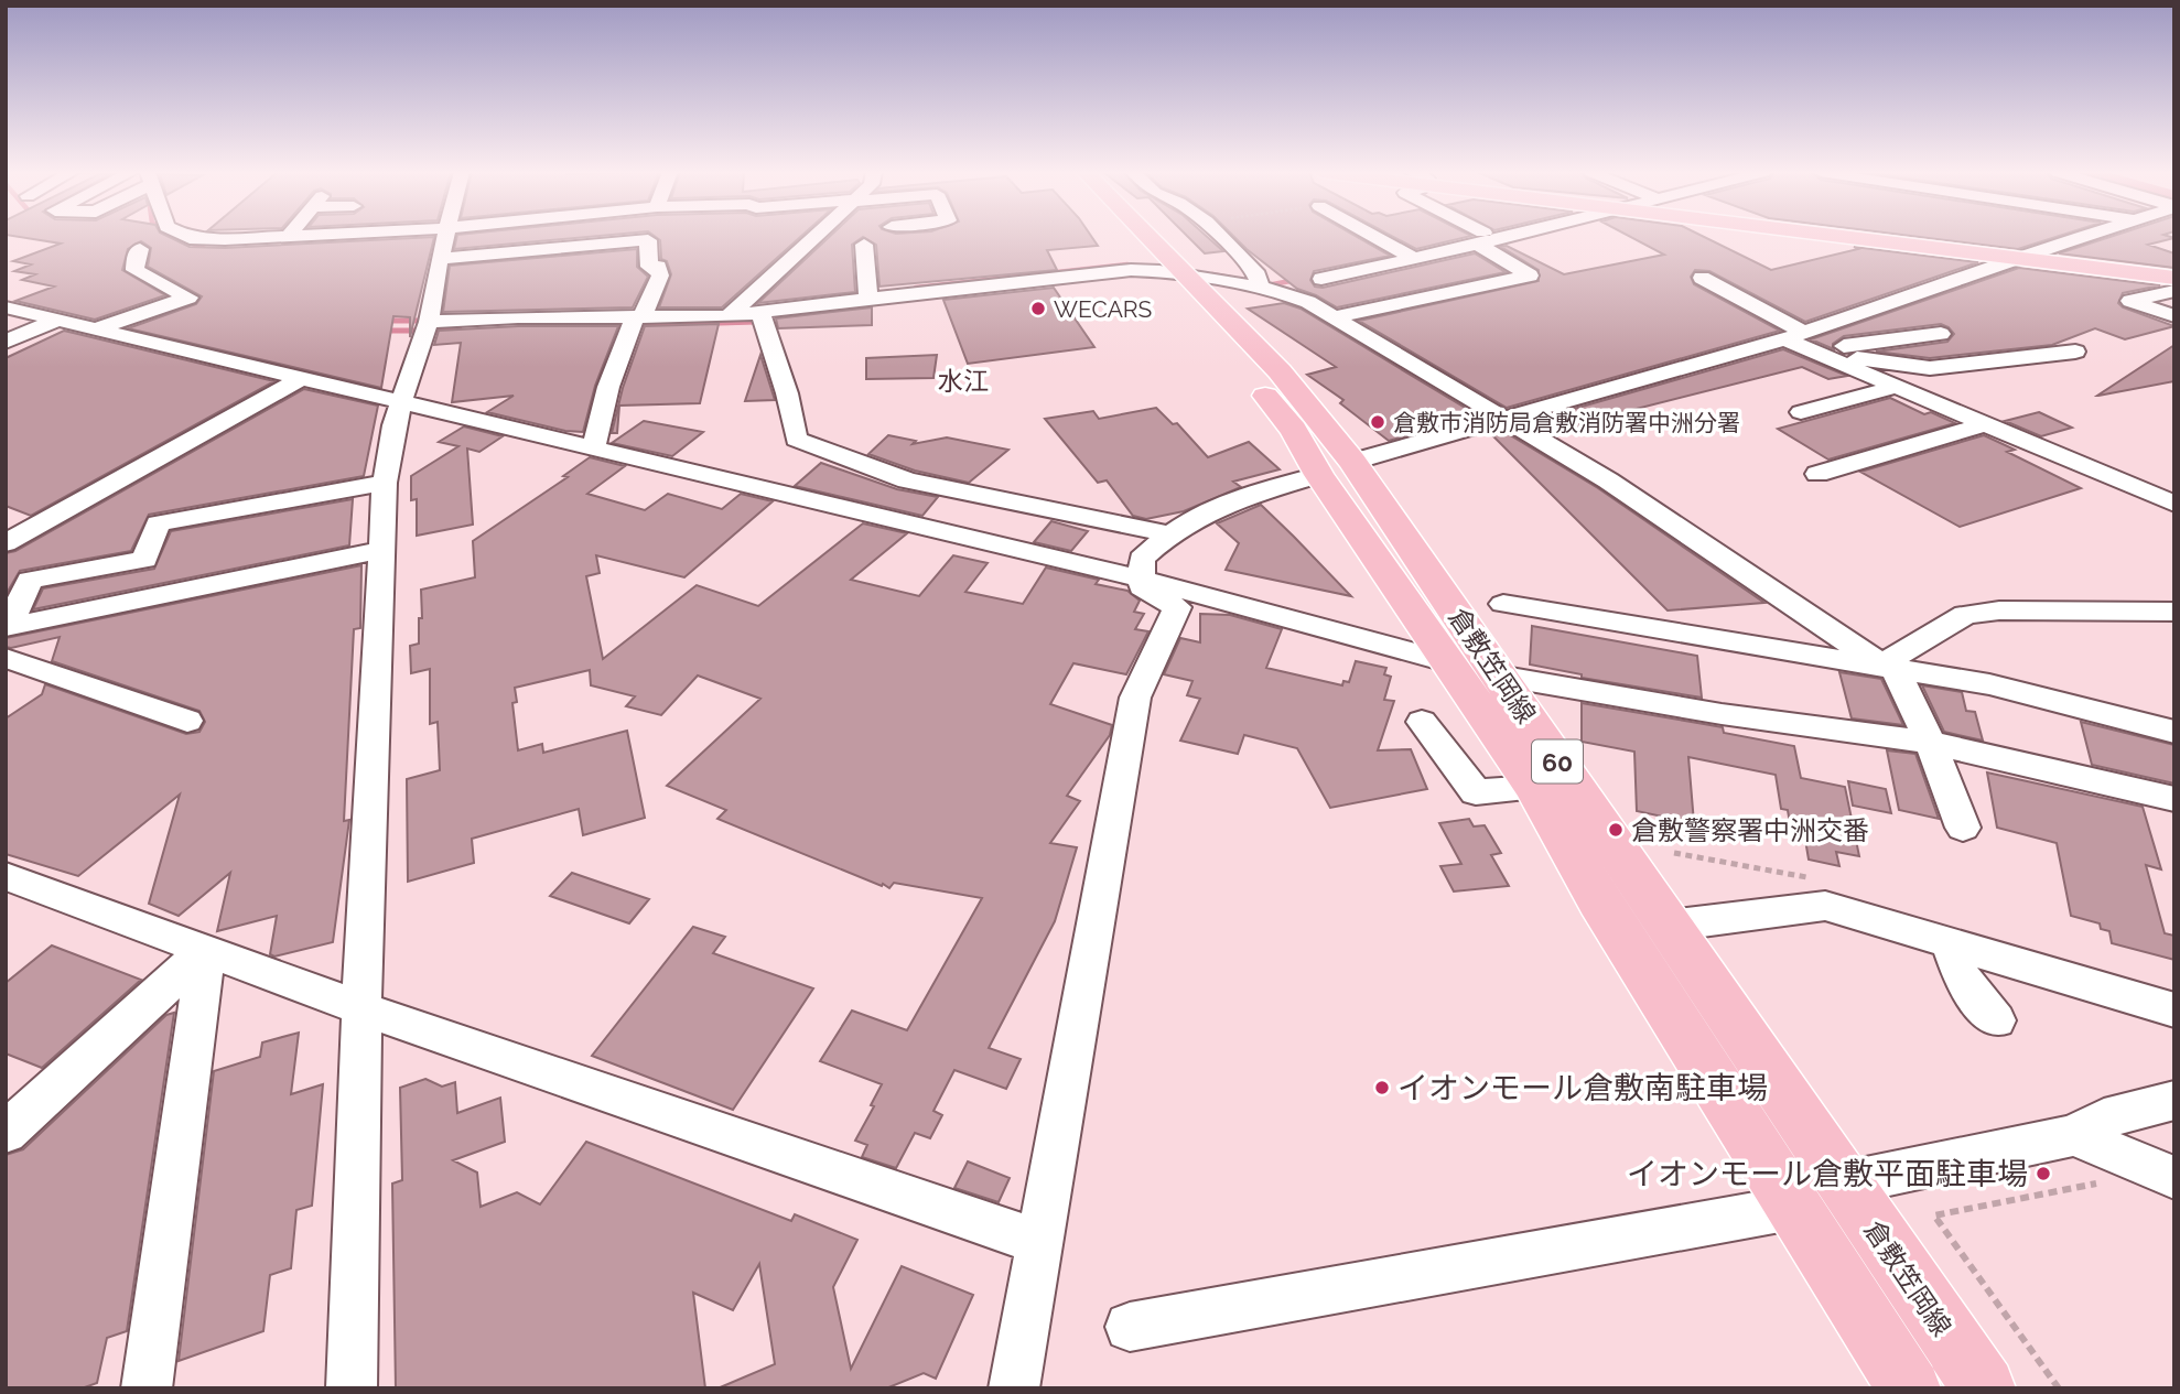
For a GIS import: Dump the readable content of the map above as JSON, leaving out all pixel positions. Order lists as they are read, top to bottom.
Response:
{
  "streets": {
    "main road": ["倉敷笠岡線", "60"]
  },
  "districts": ["水江"],
  "places": [
    "WECARS",
    "倉敷市消防局倉敷消防署中洲分署",
    "倉敷警察署中洲交番",
    "イオンモール倉敷南駐車場",
    "イオンモール倉敷平面駐車場"
  ]
}
